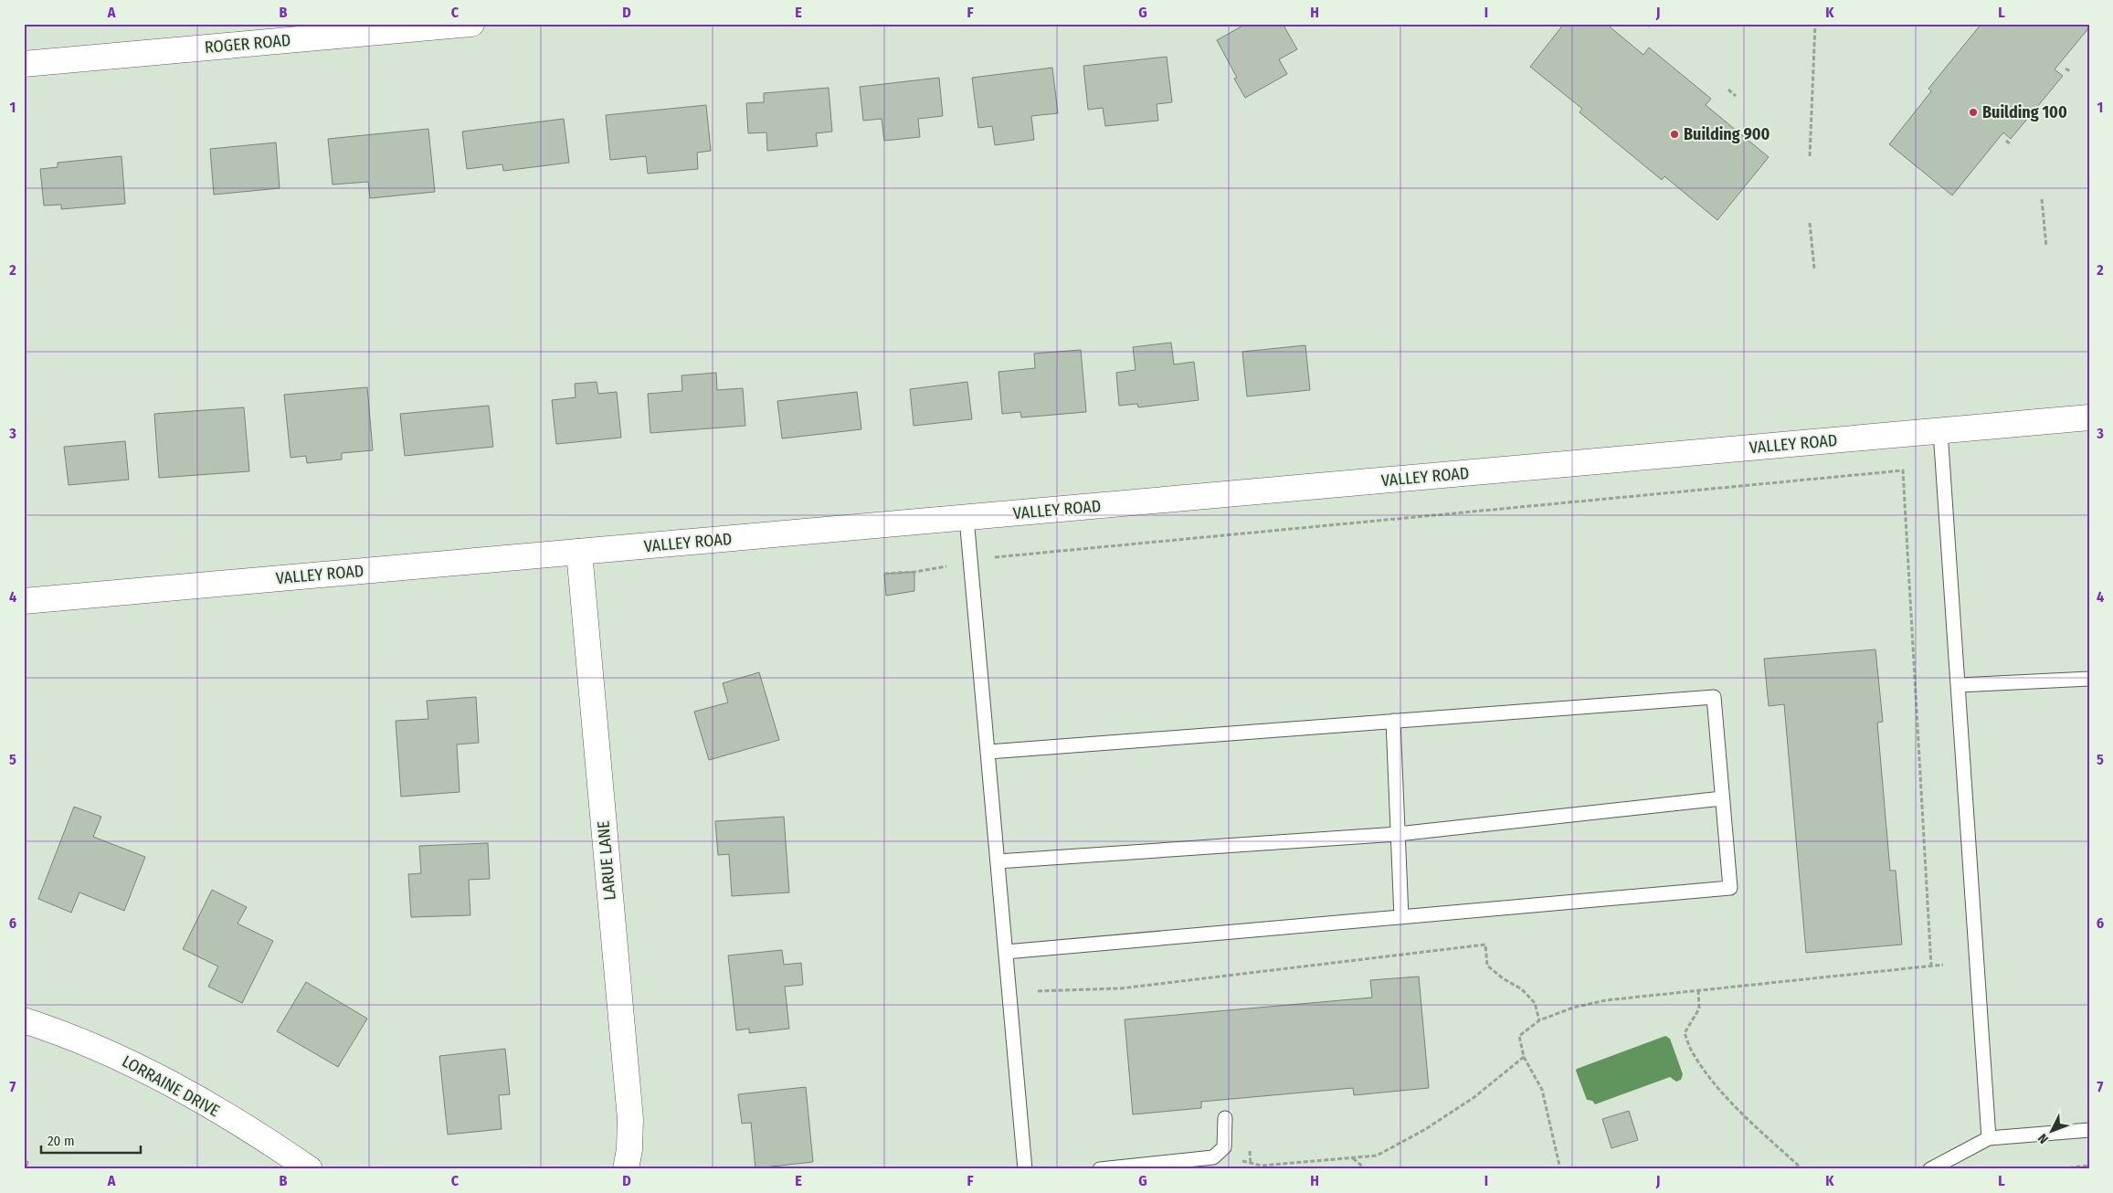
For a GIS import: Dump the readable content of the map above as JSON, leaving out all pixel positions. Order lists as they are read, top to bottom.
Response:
{
  "streets": {
    "street": [
      "ROGER ROAD",
      "VALLEY ROAD",
      "LARUE LANE",
      "LORRAINE DRIVE"
    ]
  },
  "crossings": [
    ["VALLEY ROAD", "LARUE LANE"]
  ],
  "places": ["Building 100", "Building 900"],
  "scale_bar": "20 m",
  "north": "bottom left",
  "grid": {
    "columns": [
      "A",
      "B",
      "C",
      "D",
      "E",
      "F",
      "G",
      "H",
      "I",
      "J",
      "K",
      "L"
    ],
    "rows": [
      "1",
      "2",
      "3",
      "4",
      "5",
      "6",
      "7"
    ]
  }
}
